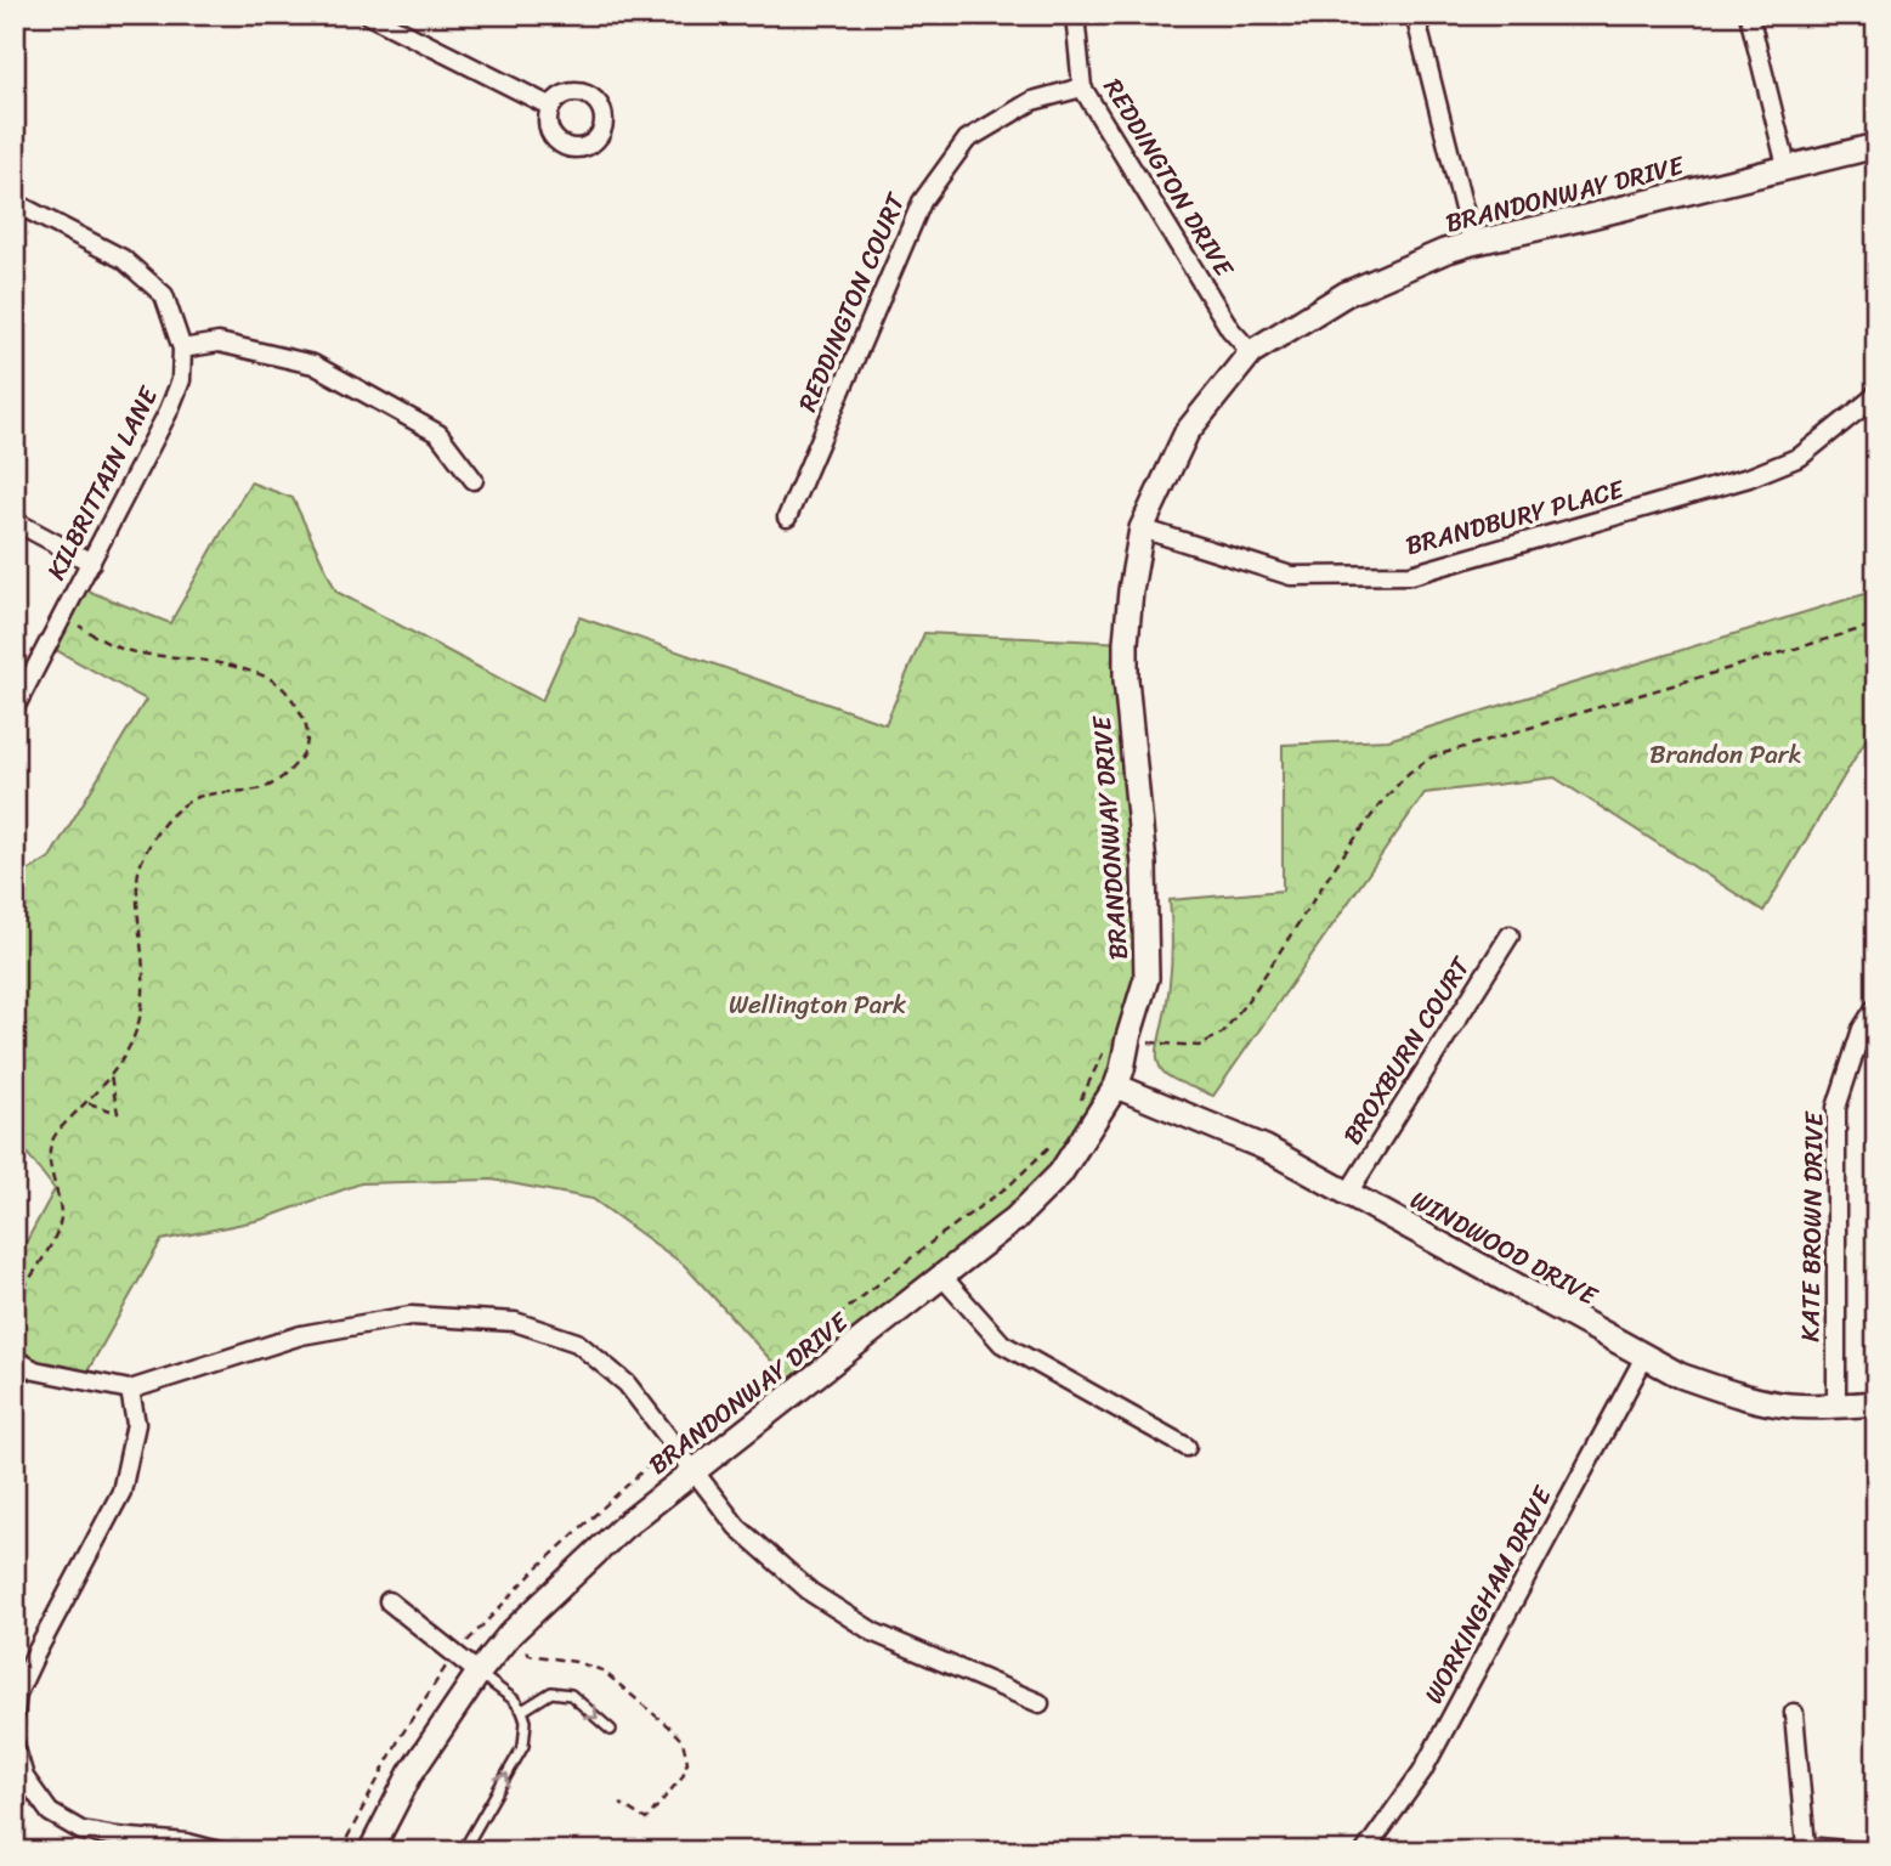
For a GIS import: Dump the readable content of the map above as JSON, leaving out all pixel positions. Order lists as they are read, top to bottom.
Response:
{
  "streets": {
    "street": [
      "REDDINGTON DRIVE",
      "BRANDONWAY DRIVE",
      "REDDINGTON COURT",
      "KILBRITTAIN LANE",
      "BRANDBURY PLACE",
      "BROXBURN COURT",
      "KATE BROWN DRIVE",
      "WINDWOOD DRIVE",
      "WORKINGHAM DRIVE"
    ]
  },
  "crossings": [
    ["REDDINGTON DRIVE", "BRANDONWAY DRIVE"],
    ["REDDINGTON DRIVE", "REDDINGTON COURT"],
    ["BRANDONWAY DRIVE", "BRANDBURY PLACE"],
    ["BRANDONWAY DRIVE", "WINDWOOD DRIVE"],
    ["BROXBURN COURT", "WINDWOOD DRIVE"],
    ["KATE BROWN DRIVE", "WINDWOOD DRIVE"],
    ["WINDWOOD DRIVE", "WORKINGHAM DRIVE"]
  ],
  "parks": ["Brandon Park", "Wellington Park"]
}
